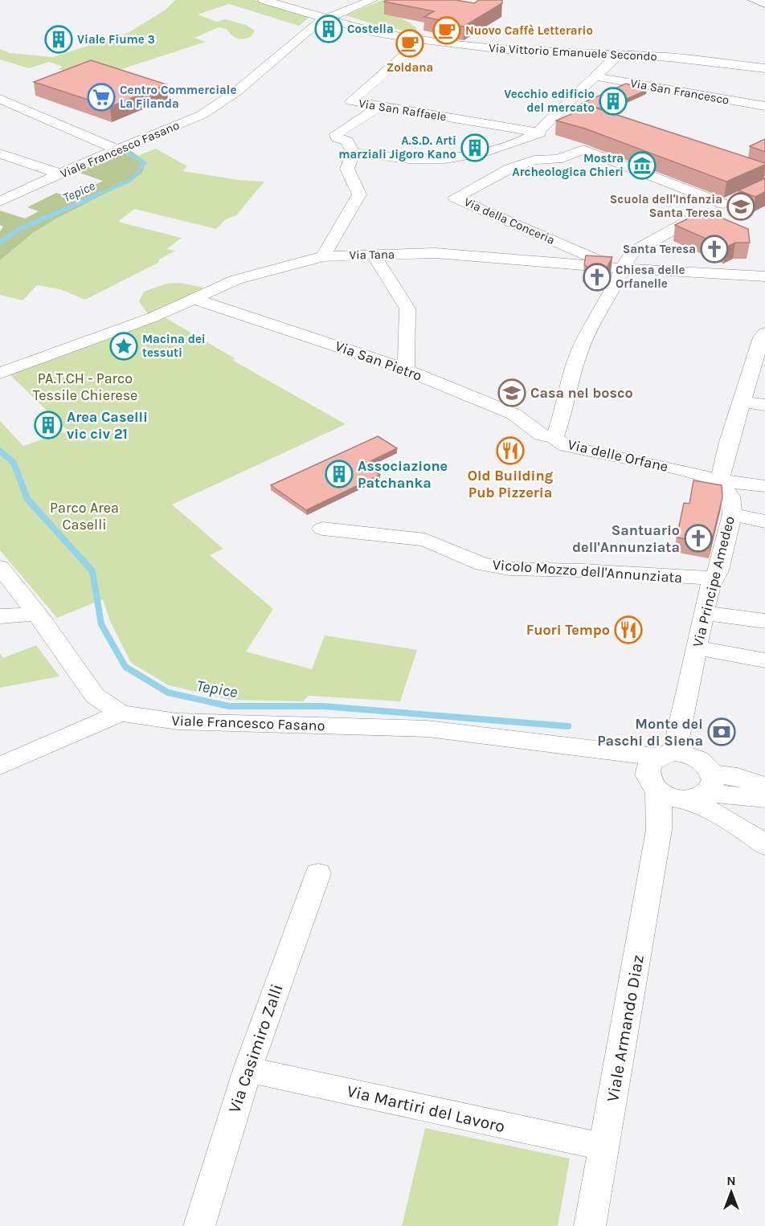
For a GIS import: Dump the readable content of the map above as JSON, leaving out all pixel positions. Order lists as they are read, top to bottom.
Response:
{
  "streets": {
    "street": [
      "Via Vittorio Emanuele Secondo",
      "Via San Francesco",
      "Via San Raffaele",
      "Viale Francesco Fasano",
      "Via della Conceria",
      "Via Tana",
      "Via San Pietro",
      "Via delle Orfane",
      "Vicolo Mozzo dell'Annunziata",
      "Via Principe Amedeo",
      "Viale Armando Diaz",
      "Via Casimiro Zalli",
      "Via Martiri del Lavoro"
    ]
  },
  "crossings": [
    ["Via Vittorio Emanuele Secondo", "Via San Raffaele"],
    ["Via Vittorio Emanuele Secondo", "Viale Francesco Fasano"],
    ["Viale Francesco Fasano", "Via Principe Amedeo"],
    ["Viale Francesco Fasano", "Viale Armando Diaz"],
    ["Via della Conceria", "Via Tana"],
    ["Via della Conceria", "Via delle Orfane"],
    ["Via Tana", "Via San Pietro"],
    ["Via Tana", "Via delle Orfane"],
    ["Via San Pietro", "Via delle Orfane"],
    ["Via delle Orfane", "Via Principe Amedeo"],
    ["Vicolo Mozzo dell'Annunziata", "Via Principe Amedeo"],
    ["Via Principe Amedeo", "Viale Armando Diaz"],
    ["Viale Armando Diaz", "Via Martiri del Lavoro"],
    ["Via Casimiro Zalli", "Via Martiri del Lavoro"]
  ],
  "water": ["Tepice"],
  "parks": ["PA.T.CH - Parco Tessile Chierese", "Parco Area Caselli"],
  "places": {
    "building": [
      "Costella",
      "Viale Fiume 3",
      "Vecchio edificio del mercato",
      "A.S.D. Arti marziali Jigoro Kano",
      "Area Caselli vic civ 21",
      "Associazione Patchanka"
    ],
    "cafe": ["Nuovo Caffè Letterario", "Zoldana"],
    "supermarket": ["Centro Commerciale La Filanda"],
    "museum": ["Mostra Archeologica Chieri"],
    "school or university": ["Scuola dell'Infanzia Santa Teresa", "Casa nel bosco"],
    "church": ["Santa Teresa", "Chiesa delle Orfanelle", "Santuario dell'Annunziata"],
    "place": ["Macina dei tessuti"],
    "restaurant": ["Old Building Pub Pizzeria", "Fuori Tempo"],
    "bank": ["Monte dei Paschi di Siena"]
  },
  "north": "top"
}
